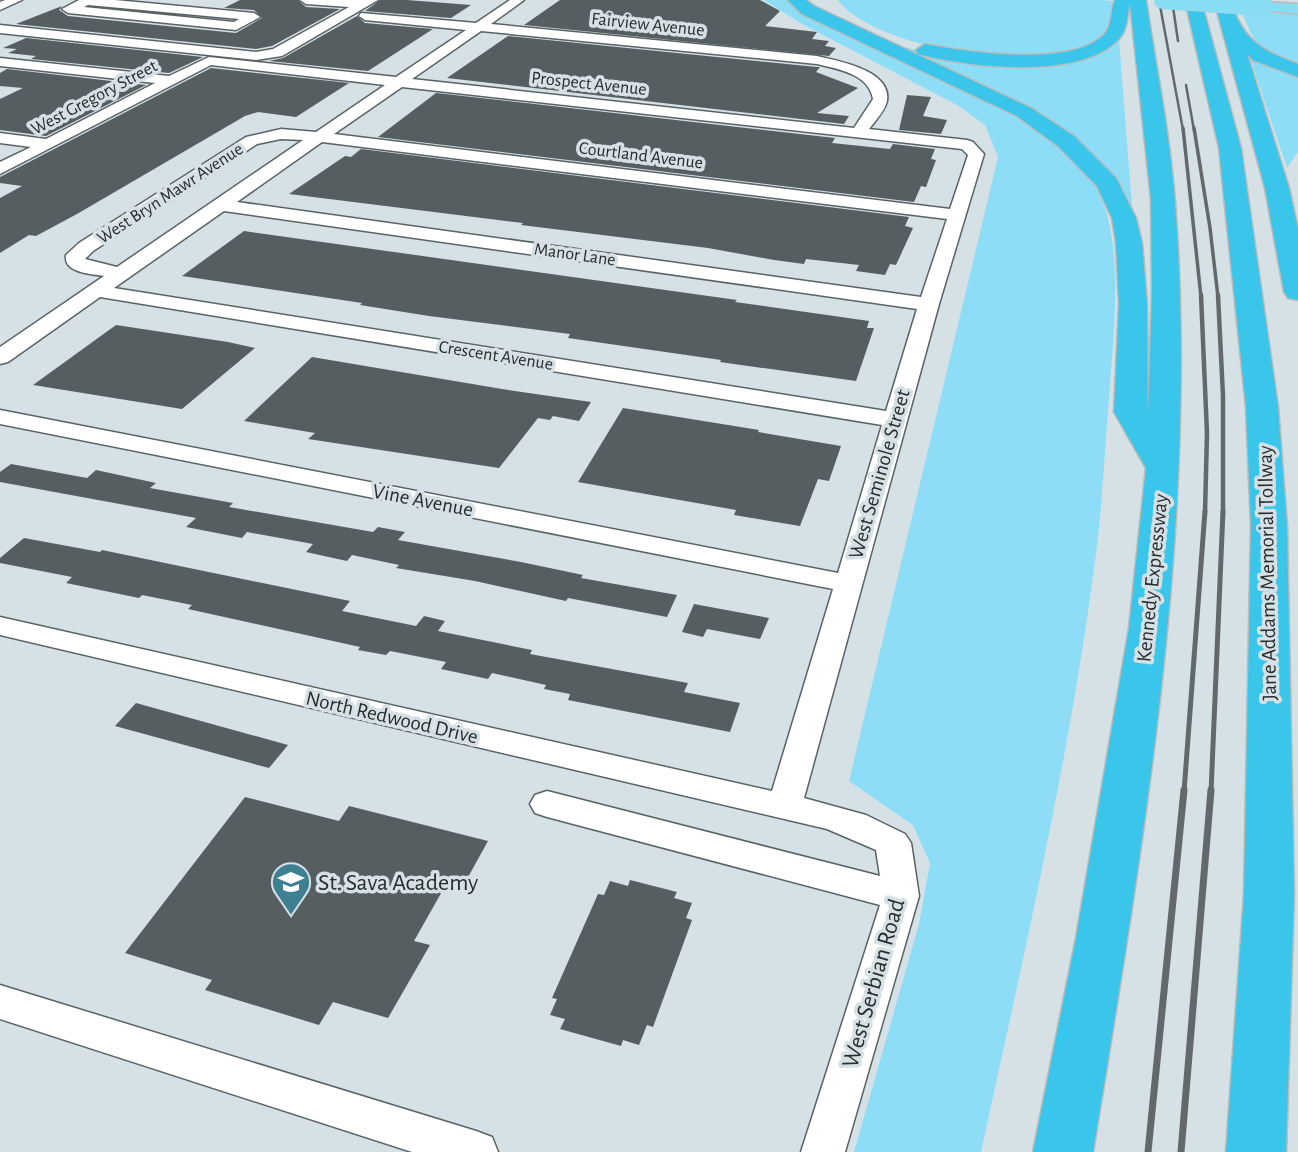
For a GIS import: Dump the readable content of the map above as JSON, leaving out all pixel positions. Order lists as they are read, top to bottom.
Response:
{
  "streets": {
    "highway": ["Jane Addams Memorial Tollway", "Kennedy Expressway"],
    "street": [
      "Fairview Avenue",
      "Prospect Avenue",
      "West Gregory Street",
      "Courtland Avenue",
      "West Bryn Mawr Avenue",
      "Manor Lane",
      "Crescent Avenue",
      "West Seminole Street",
      "Vine Avenue",
      "North Redwood Drive",
      "West Serbian Road"
    ]
  },
  "crossings": [
    ["Fairview Avenue", "Prospect Avenue"],
    ["Fairview Avenue", "West Bryn Mawr Avenue"],
    ["Prospect Avenue", "West Gregory Street"],
    ["Prospect Avenue", "West Bryn Mawr Avenue"],
    ["Prospect Avenue", "West Seminole Street"],
    ["Courtland Avenue", "West Bryn Mawr Avenue"],
    ["Courtland Avenue", "West Seminole Street"],
    ["West Bryn Mawr Avenue", "Manor Lane"],
    ["West Bryn Mawr Avenue", "Crescent Avenue"],
    ["Manor Lane", "West Seminole Street"],
    ["Crescent Avenue", "West Seminole Street"],
    ["West Seminole Street", "Vine Avenue"],
    ["West Seminole Street", "North Redwood Drive"],
    ["West Seminole Street", "West Serbian Road"],
    ["North Redwood Drive", "West Serbian Road"]
  ],
  "places": {
    "school or university": ["St. Sava Academy"]
  }
}
